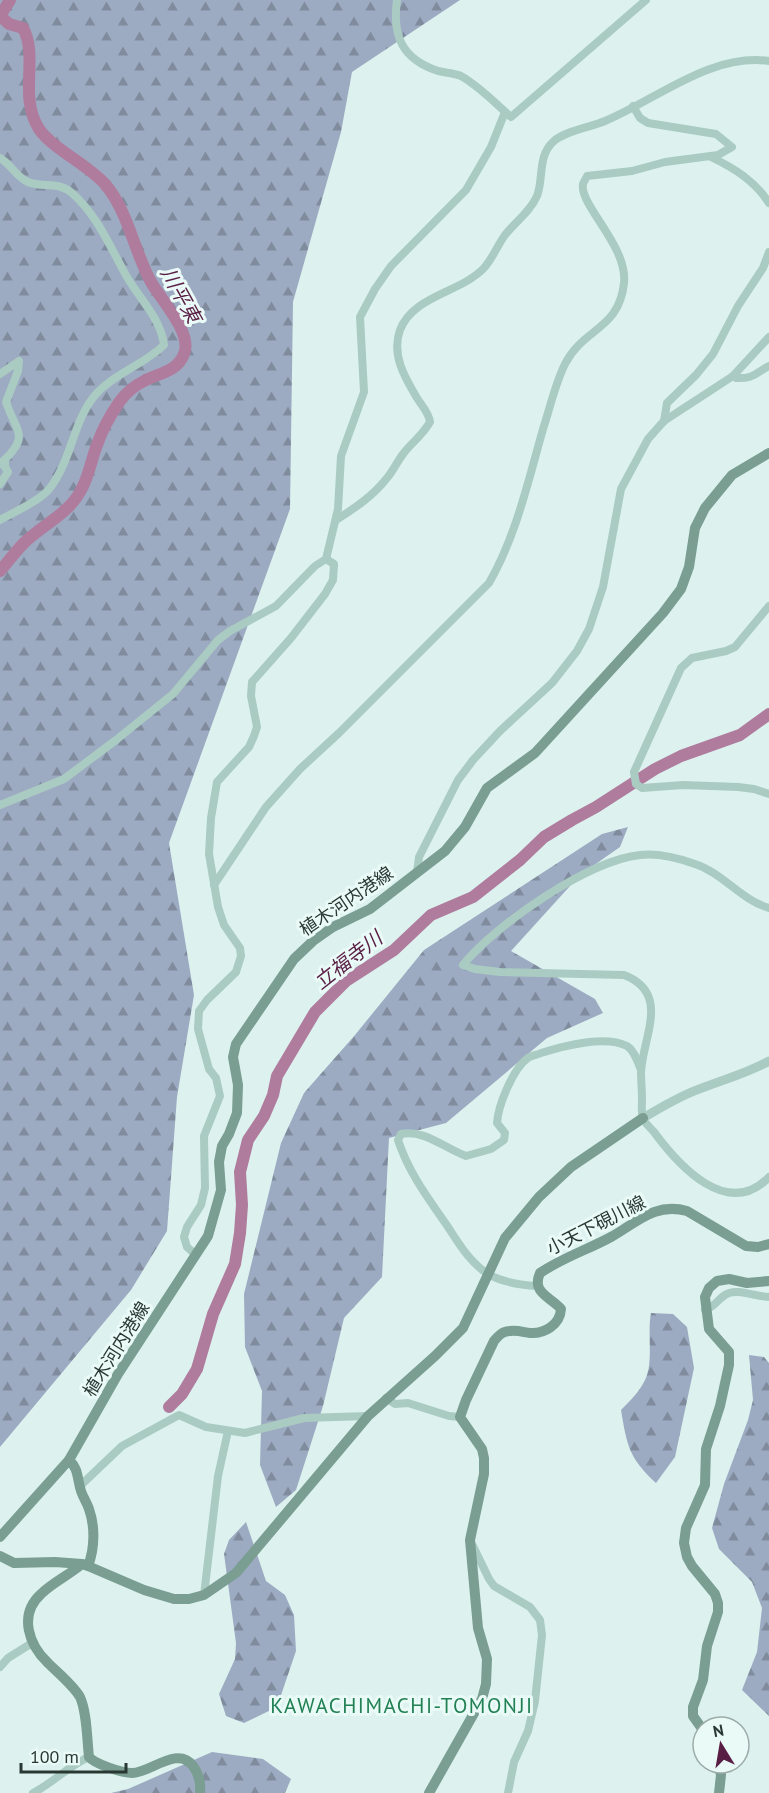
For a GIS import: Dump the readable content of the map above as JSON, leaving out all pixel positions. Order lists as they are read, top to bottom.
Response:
{
  "streets": {
    "main road": ["植木河内港線", "小天下硯川線"]
  },
  "districts": ["KAWACHIMACHI-TOMONJI"],
  "water": ["川平東", "立福寺川"],
  "scale_bar": "100 m",
  "north": "top"
}
